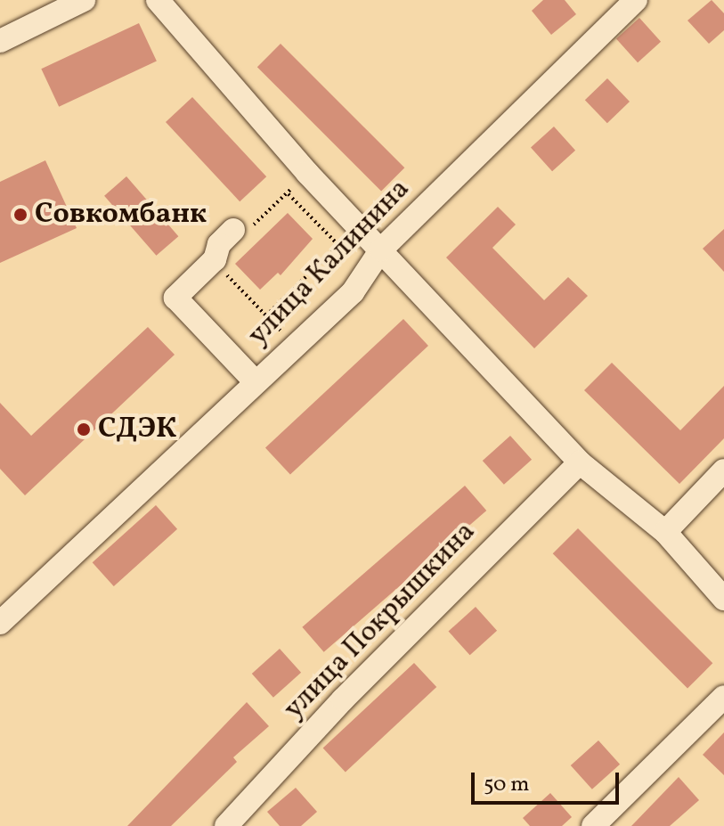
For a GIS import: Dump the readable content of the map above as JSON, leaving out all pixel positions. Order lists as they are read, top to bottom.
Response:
{
  "streets": {
    "street": ["улица Калинина", "улица Покрышкина"]
  },
  "places": ["Совкомбанк", "СДЭК"],
  "scale_bar": "50 m"
}
